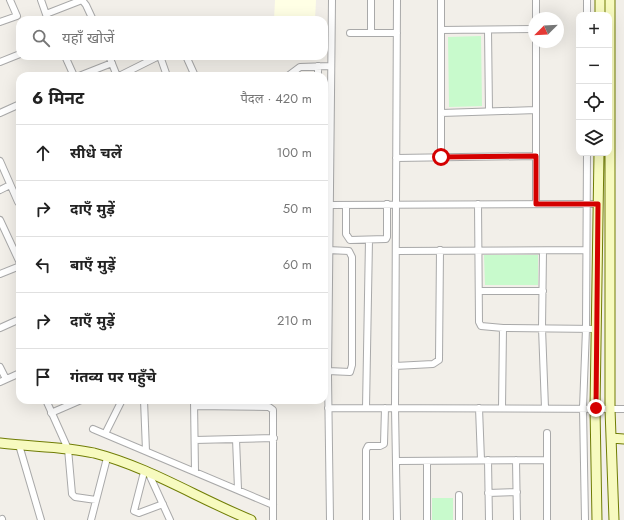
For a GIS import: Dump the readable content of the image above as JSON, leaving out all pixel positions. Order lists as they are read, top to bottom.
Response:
{
  "north": "bottom left",
  "page": {
    "map_buttons": ["+", "−"],
    "search": "यहाँ खोजें",
    "heading": ["6 मिनट", "पैदल · 420 m"],
    "list": [
      ["सीधे चलें", "100 m"],
      ["दाएँ मुड़ें", "50 m"],
      ["बाएँ मुड़ें", "60 m"],
      ["दाएँ मुड़ें", "210 m"],
      "गंतव्य पर पहुँचे"
    ]
  }
}
